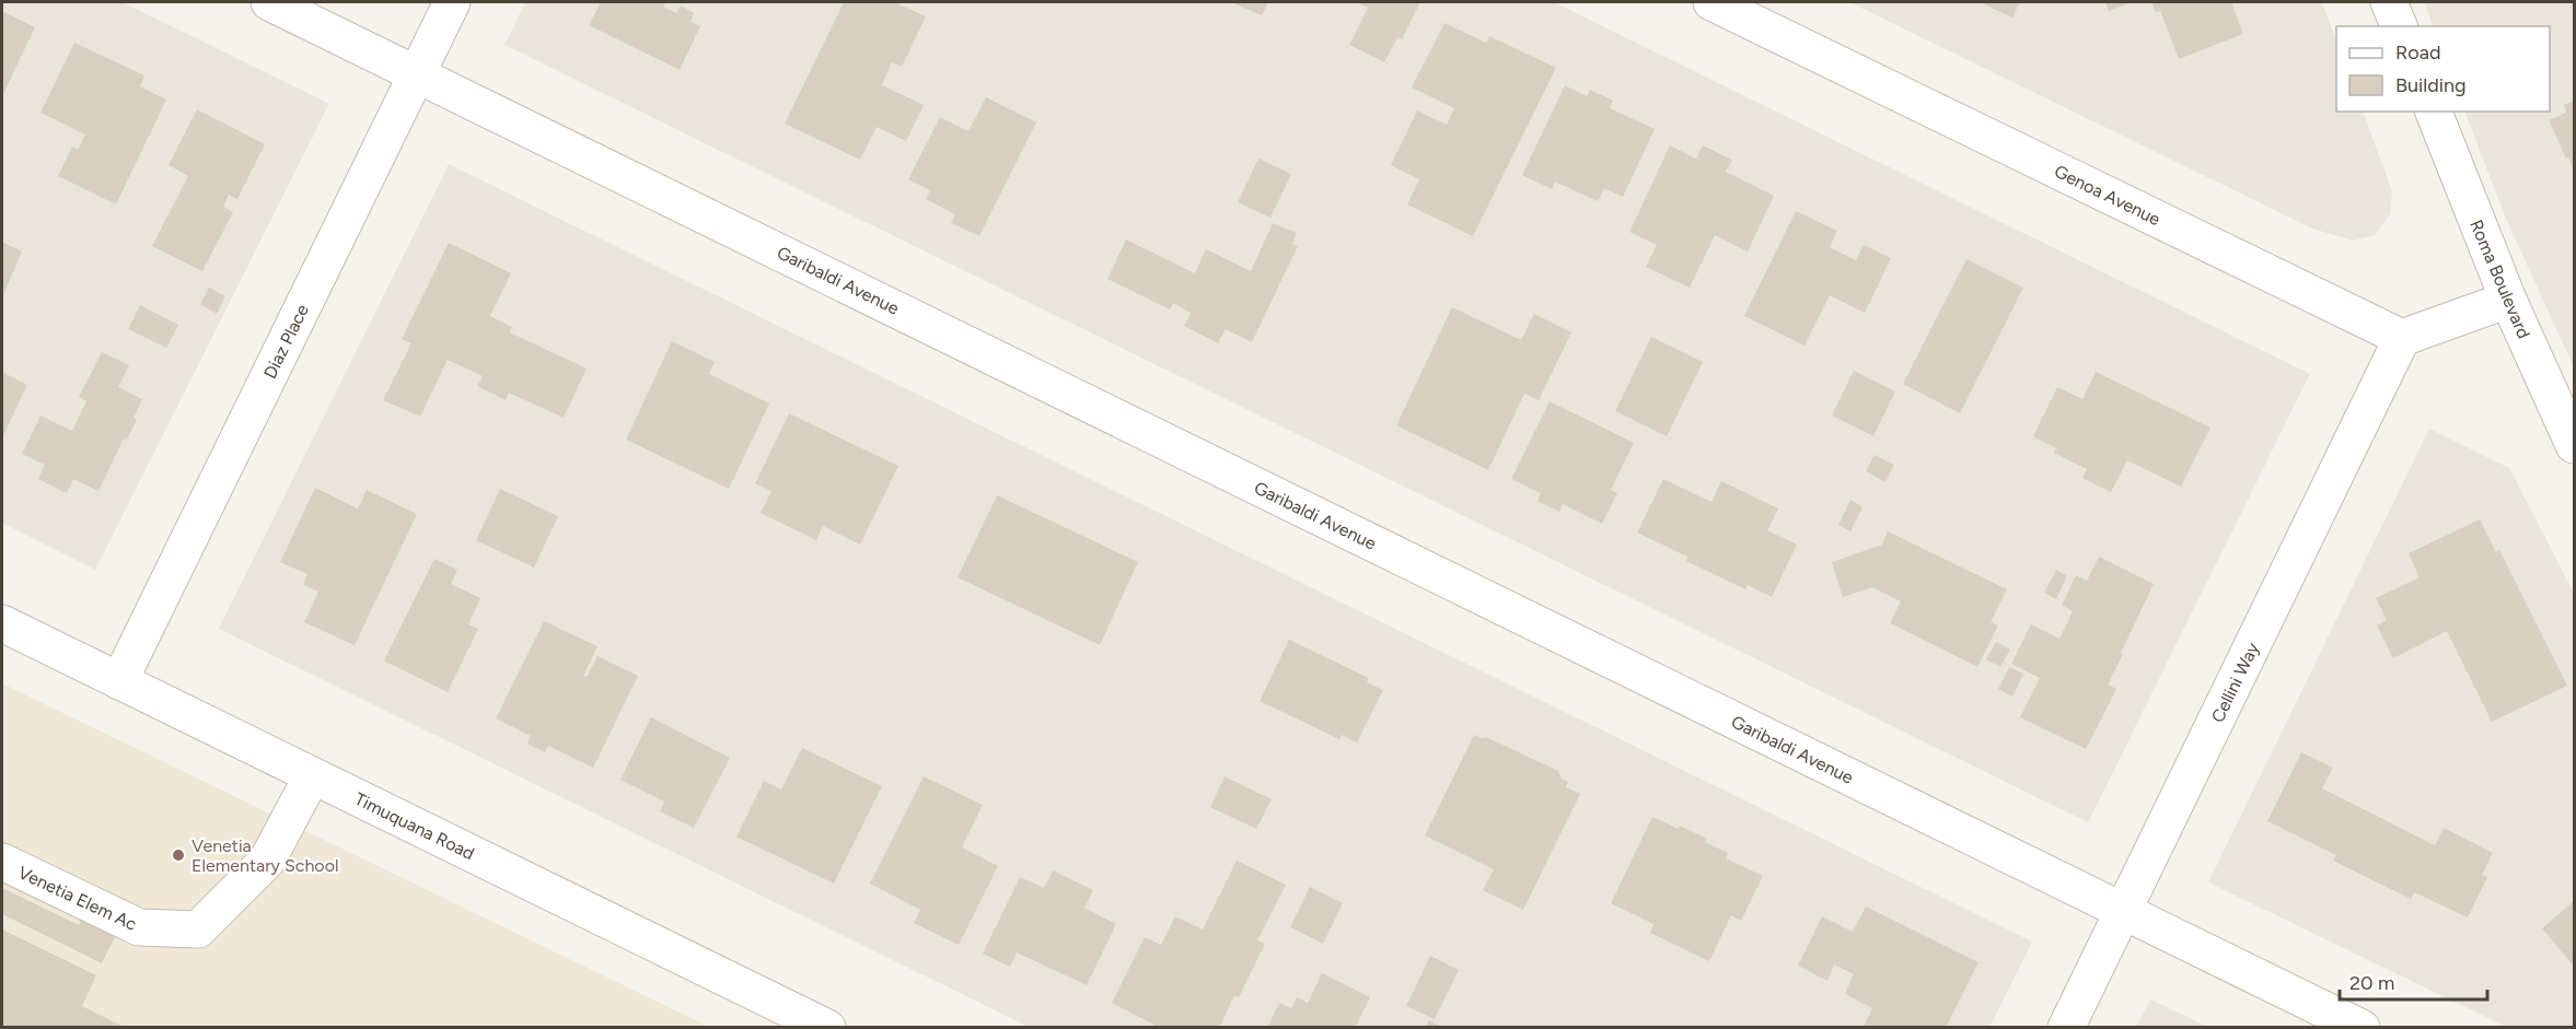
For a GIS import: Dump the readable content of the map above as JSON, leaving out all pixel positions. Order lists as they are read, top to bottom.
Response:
{
  "streets": {
    "street": [
      "Genoa Avenue",
      "Roma Boulevard",
      "Garibaldi Avenue",
      "Diaz Place",
      "Cellini Way",
      "Timuquana Road",
      "Venetia Elem Ac"
    ]
  },
  "crossings": [
    ["Genoa Avenue", "Cellini Way"],
    ["Garibaldi Avenue", "Diaz Place"],
    ["Garibaldi Avenue", "Cellini Way"],
    ["Diaz Place", "Timuquana Road"],
    ["Timuquana Road", "Venetia Elem Ac"]
  ],
  "places": ["Venetia Elementary School"],
  "legend": ["Road", "Building"],
  "scale_bar": "20 m"
}
